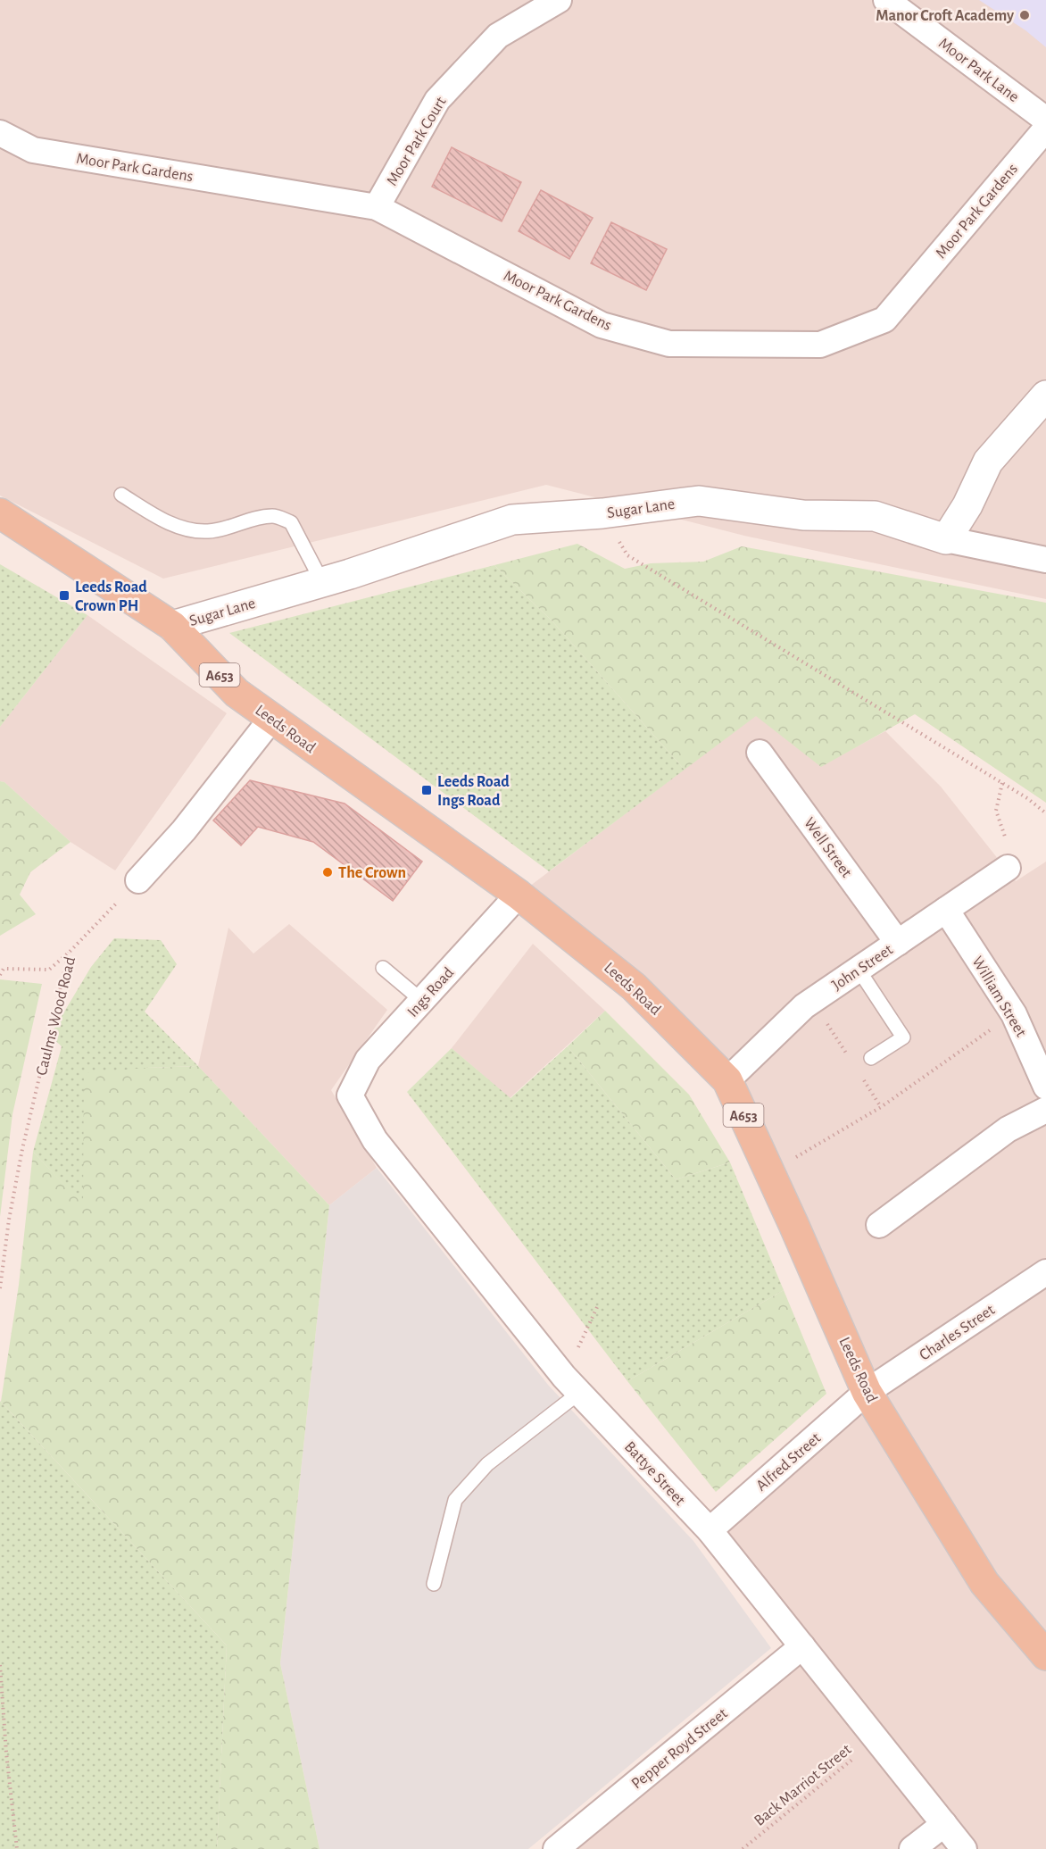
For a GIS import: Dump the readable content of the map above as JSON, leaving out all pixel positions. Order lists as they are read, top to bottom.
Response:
{
  "streets": {
    "main road": ["A653", "Leeds Road"],
    "street": [
      "Moor Park Lane",
      "Moor Park Court",
      "Moor Park Gardens",
      "Sugar Lane",
      "Well Street",
      "John Street",
      "Ings Road",
      "William Street",
      "Charles Street",
      "Alfred Street",
      "Battye Street",
      "Pepper Royd Street"
    ],
    "path": ["Caulms Wood Road", "Back Marriot Street"]
  },
  "crossings": [
    ["Moor Park Court", "Moor Park Gardens"],
    ["Sugar Lane", "Leeds Road"],
    ["Leeds Road", "John Street"],
    ["Leeds Road", "Ings Road"],
    ["Leeds Road", "Charles Street"],
    ["Leeds Road", "Alfred Street"],
    ["Well Street", "John Street"],
    ["John Street", "William Street"],
    ["Ings Road", "Battye Street"],
    ["Charles Street", "Alfred Street"],
    ["Alfred Street", "Battye Street"],
    ["Battye Street", "Pepper Royd Street"],
    ["Battye Street", "Back Marriot Street"]
  ],
  "places": {
    "other": ["Manor Croft Academy", "The Crown"],
    "transit": ["Leeds Road Crown PH", "Leeds Road Ings Road"]
  }
}
